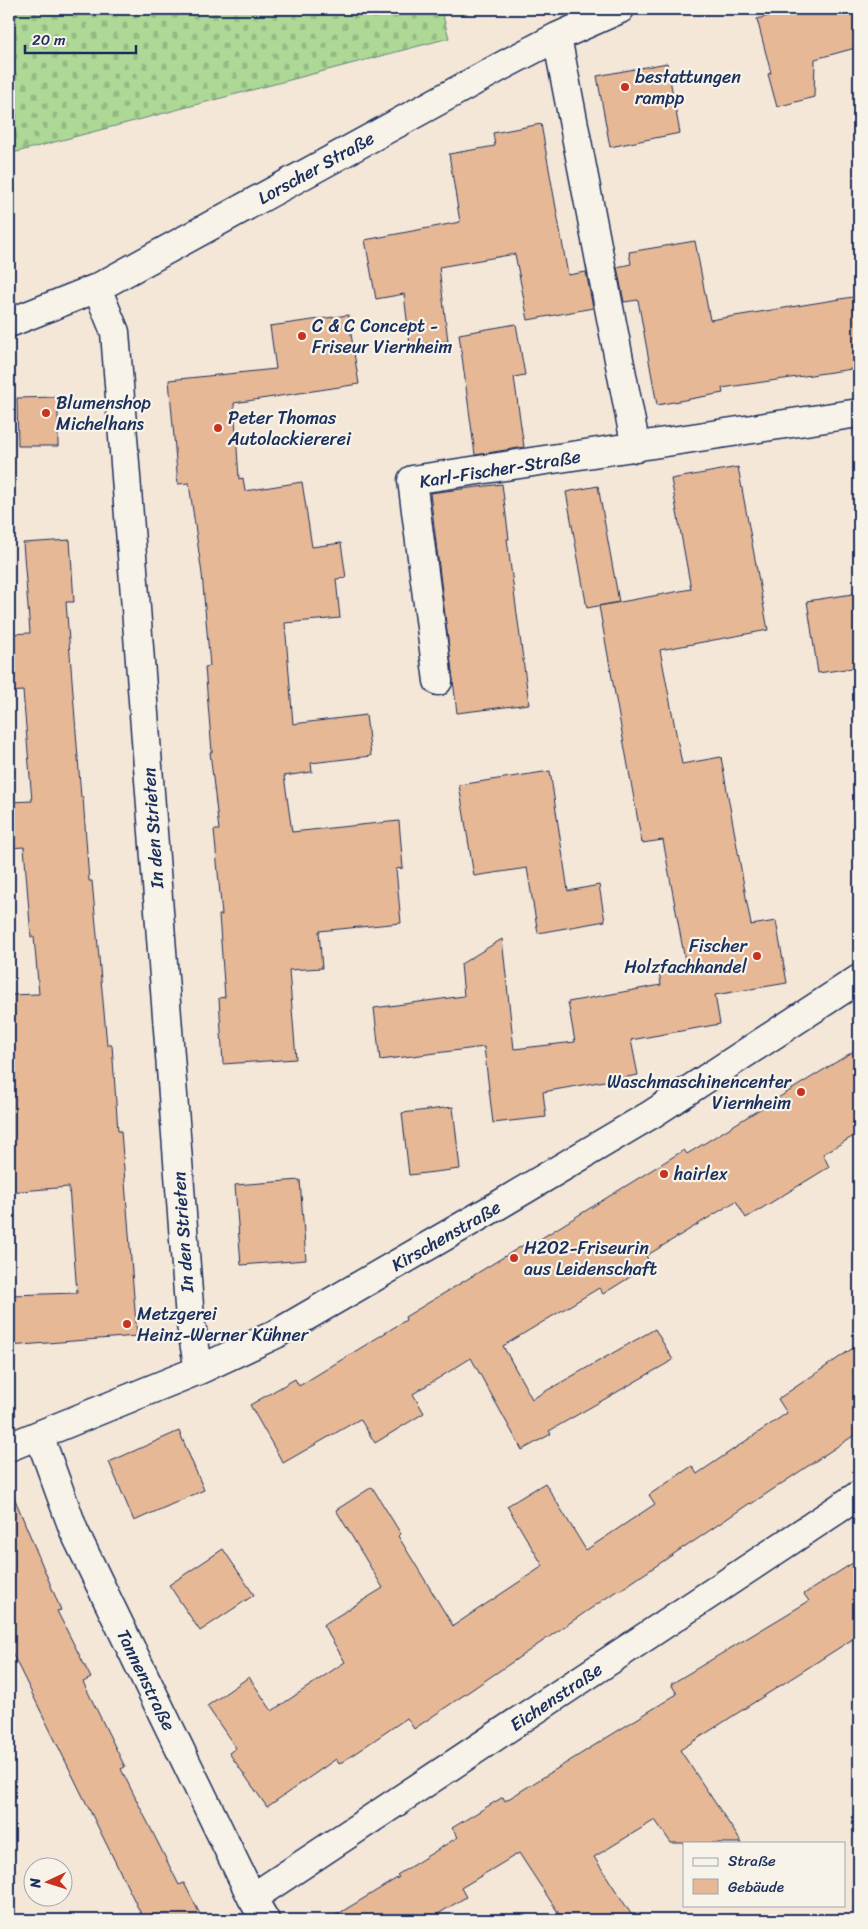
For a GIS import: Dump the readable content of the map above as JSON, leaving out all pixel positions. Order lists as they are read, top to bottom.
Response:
{
  "streets": {
    "street": [
      "Lorscher Straße",
      "Karl-Fischer-Straße",
      "In den Strieten",
      "Kirschenstraße",
      "Tannenstraße",
      "Eichenstraße"
    ]
  },
  "crossings": [
    ["Lorscher Straße", "In den Strieten"],
    ["In den Strieten", "Kirschenstraße"],
    ["Kirschenstraße", "Tannenstraße"],
    ["Tannenstraße", "Eichenstraße"]
  ],
  "places": [
    "bestattungen rampp",
    "C & C Concept - Friseur Viernheim",
    "Blumenshop Michelhans",
    "Peter Thomas Autolackiererei",
    "Fischer Holzfachhandel",
    "Waschmaschinencenter Viernheim",
    "hairlex",
    "H2O2-Friseurin aus Leidenschaft",
    "Metzgerei Heinz-Werner Kühner"
  ],
  "legend": ["Straße", "Gebäude"],
  "scale_bar": "20 m",
  "north": "left"
}
